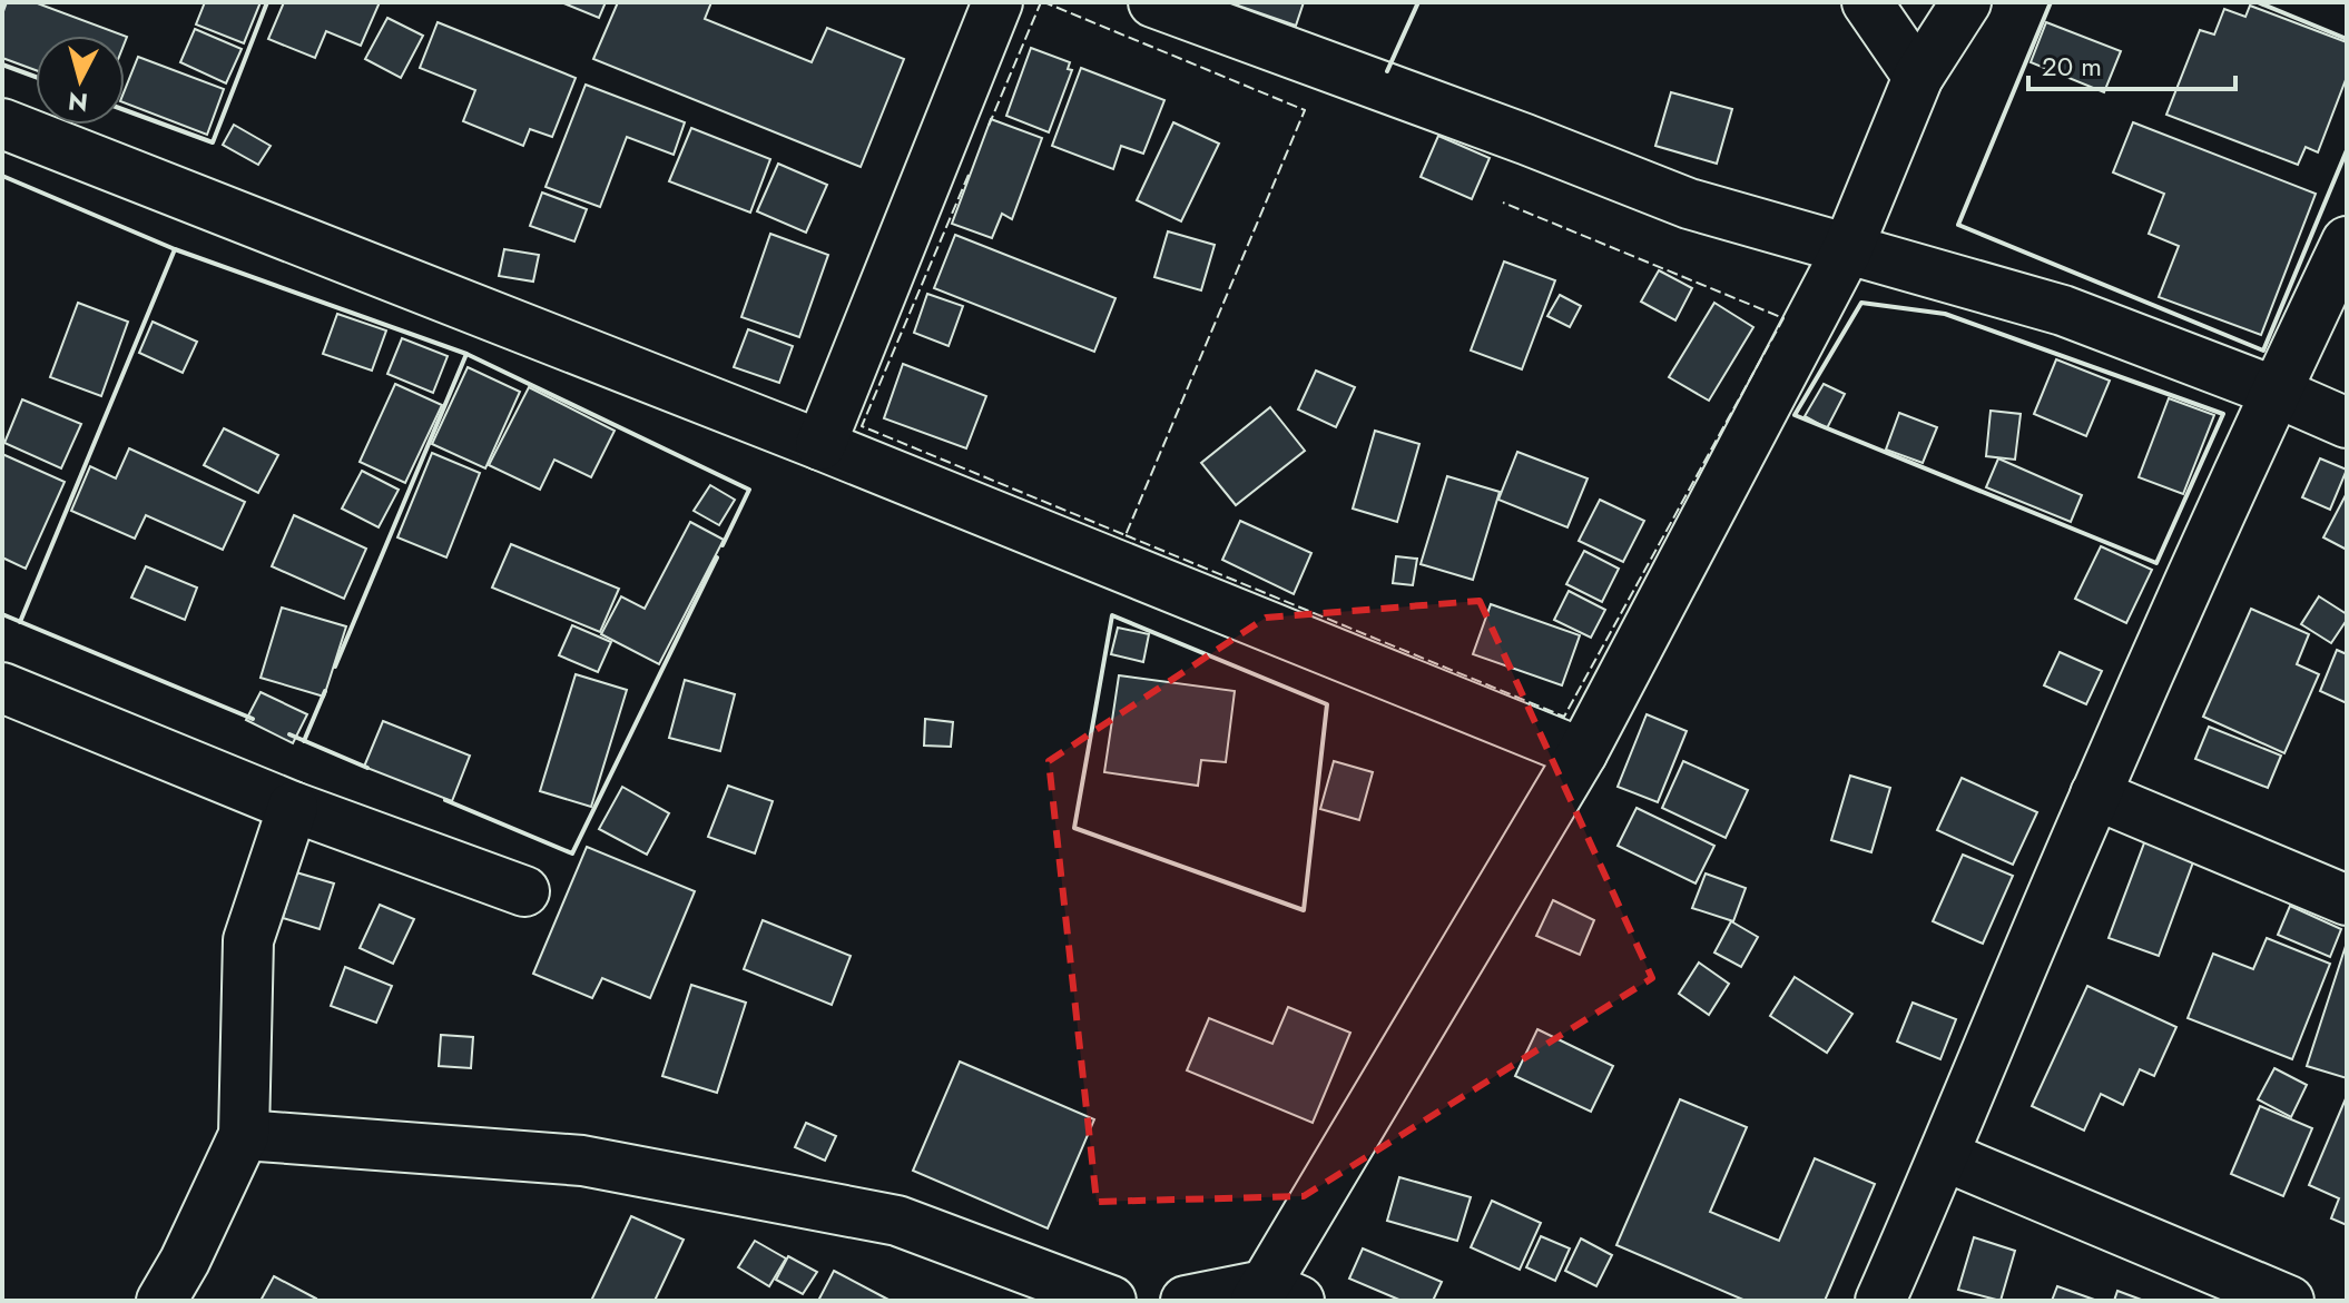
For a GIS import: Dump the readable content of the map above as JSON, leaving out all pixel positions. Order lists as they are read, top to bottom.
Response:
{
  "scale_bar": "20 m",
  "north": "bottom"
}
